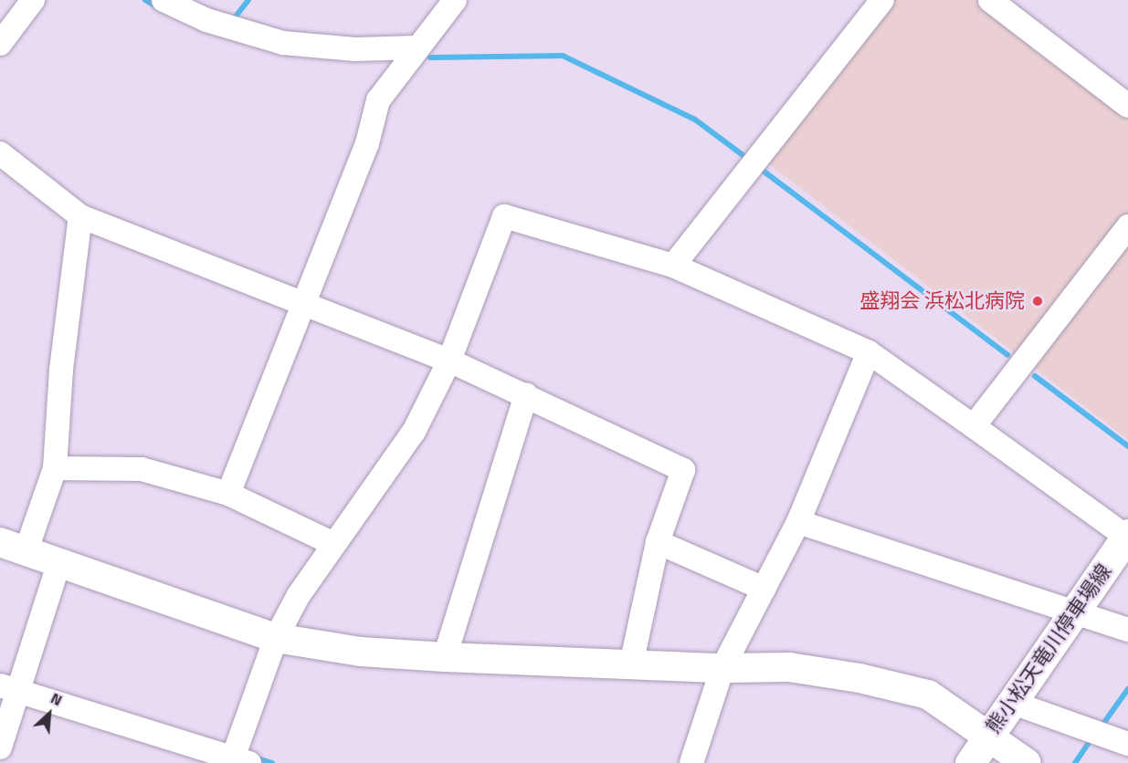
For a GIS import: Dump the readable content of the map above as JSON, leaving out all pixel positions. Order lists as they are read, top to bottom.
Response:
{
  "streets": {
    "main road": ["熊小松天竜川停車場線"]
  },
  "places": ["盛翔会 浜松北病院"],
  "north": "top right"
}
